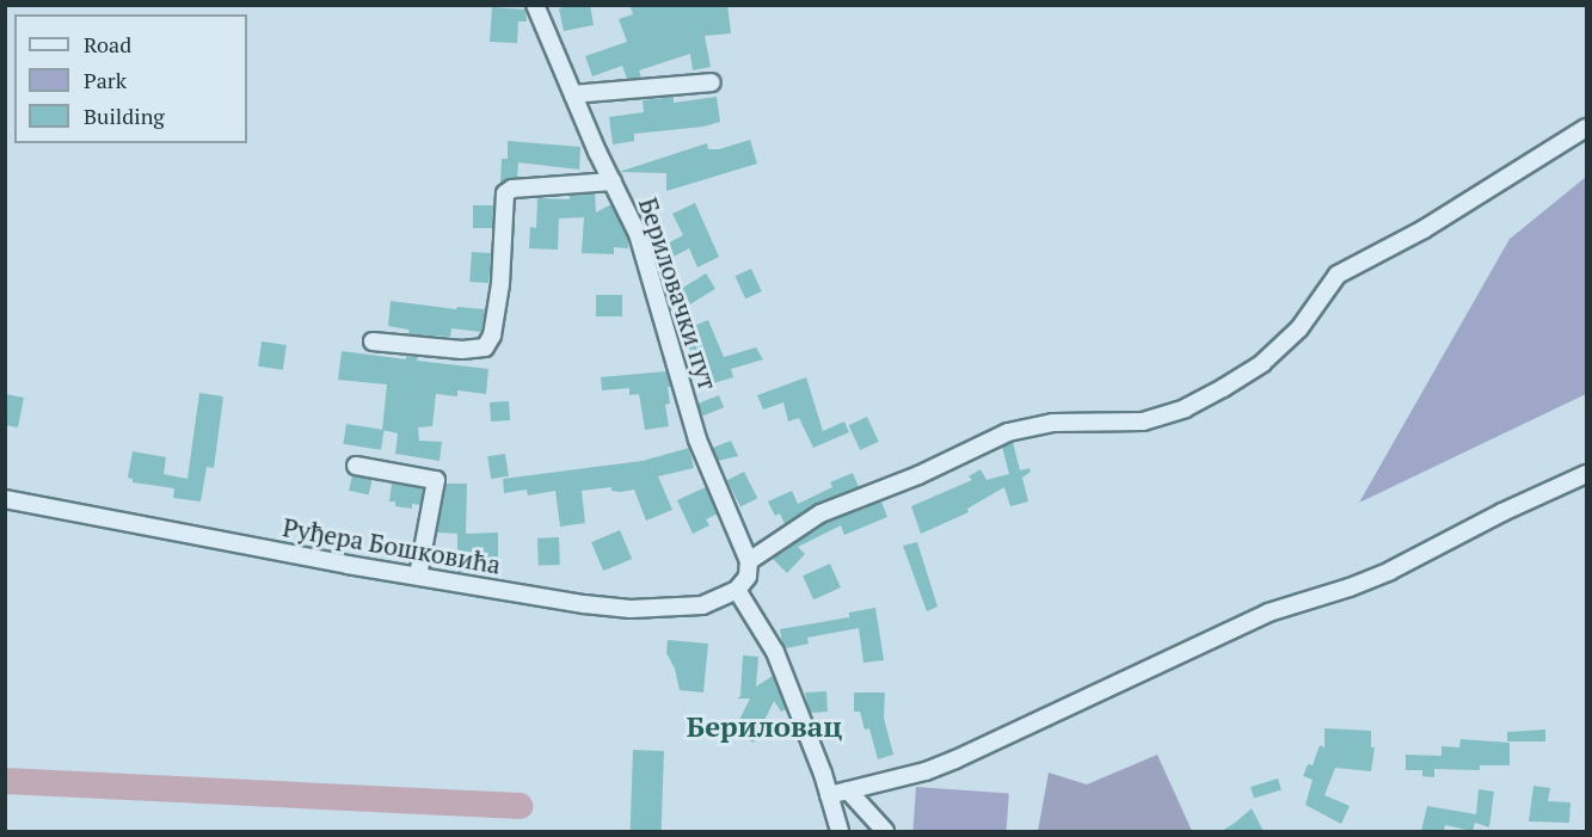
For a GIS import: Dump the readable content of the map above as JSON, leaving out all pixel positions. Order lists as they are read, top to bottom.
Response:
{
  "streets": {
    "street": ["Бериловачки пут", "Руђера Бошковића"]
  },
  "districts": ["Бериловац"],
  "legend": ["Road", "Park", "Building"]
}
